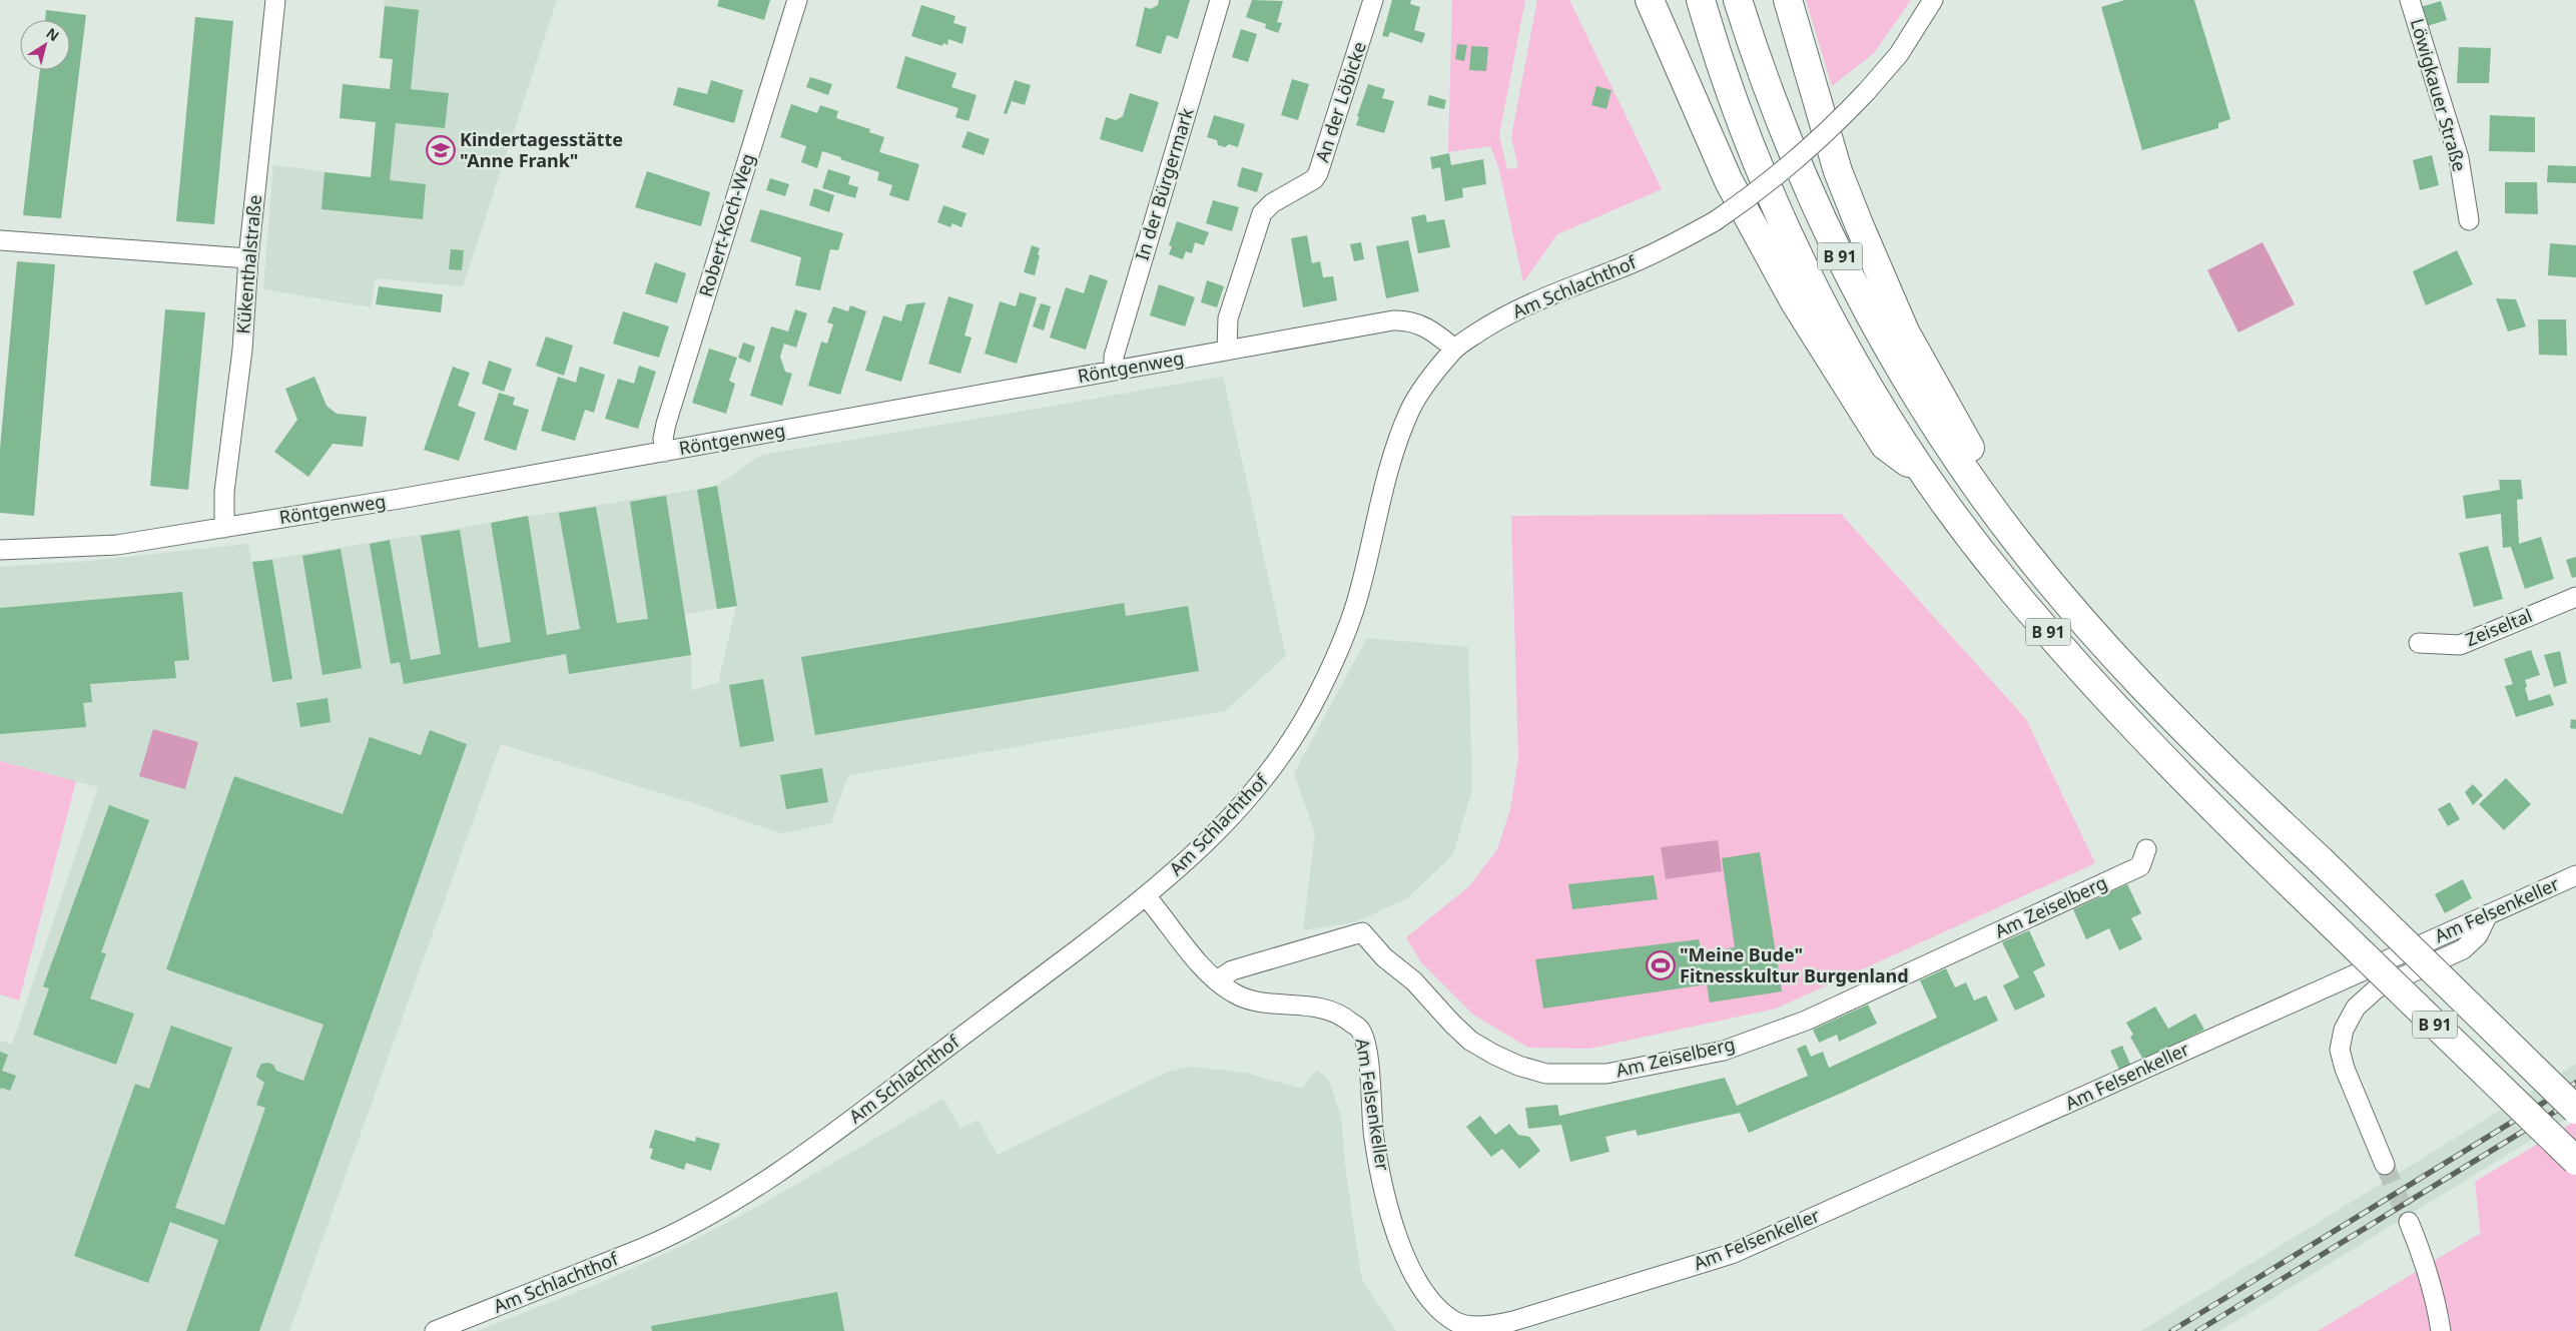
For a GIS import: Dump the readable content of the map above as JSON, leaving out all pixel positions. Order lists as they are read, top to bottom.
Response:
{
  "streets": {
    "highway": ["B 91"],
    "street": [
      "Löwigkauer Straße",
      "An der Löbicke",
      "In der Bürgermark",
      "Robert-Koch-Weg",
      "Kükenthalstraße",
      "Am Schlachthof",
      "Röntgenweg",
      "Zeiseltal",
      "Am Zeiselberg",
      "Am Felsenkeller"
    ]
  },
  "crossings": [
    ["An der Löbicke", "Röntgenweg"],
    ["In der Bürgermark", "Röntgenweg"],
    ["Robert-Koch-Weg", "Röntgenweg"],
    ["Kükenthalstraße", "Röntgenweg"],
    ["Am Schlachthof", "Röntgenweg"],
    ["Am Schlachthof", "Am Felsenkeller"],
    ["Am Zeiselberg", "Am Felsenkeller"]
  ],
  "places": {
    "school or university": ["Kindertagesstätte \"Anne Frank\""],
    "sports": ["\"Meine Bude\" Fitnesskultur Burgenland"]
  },
  "north": "top right"
}
